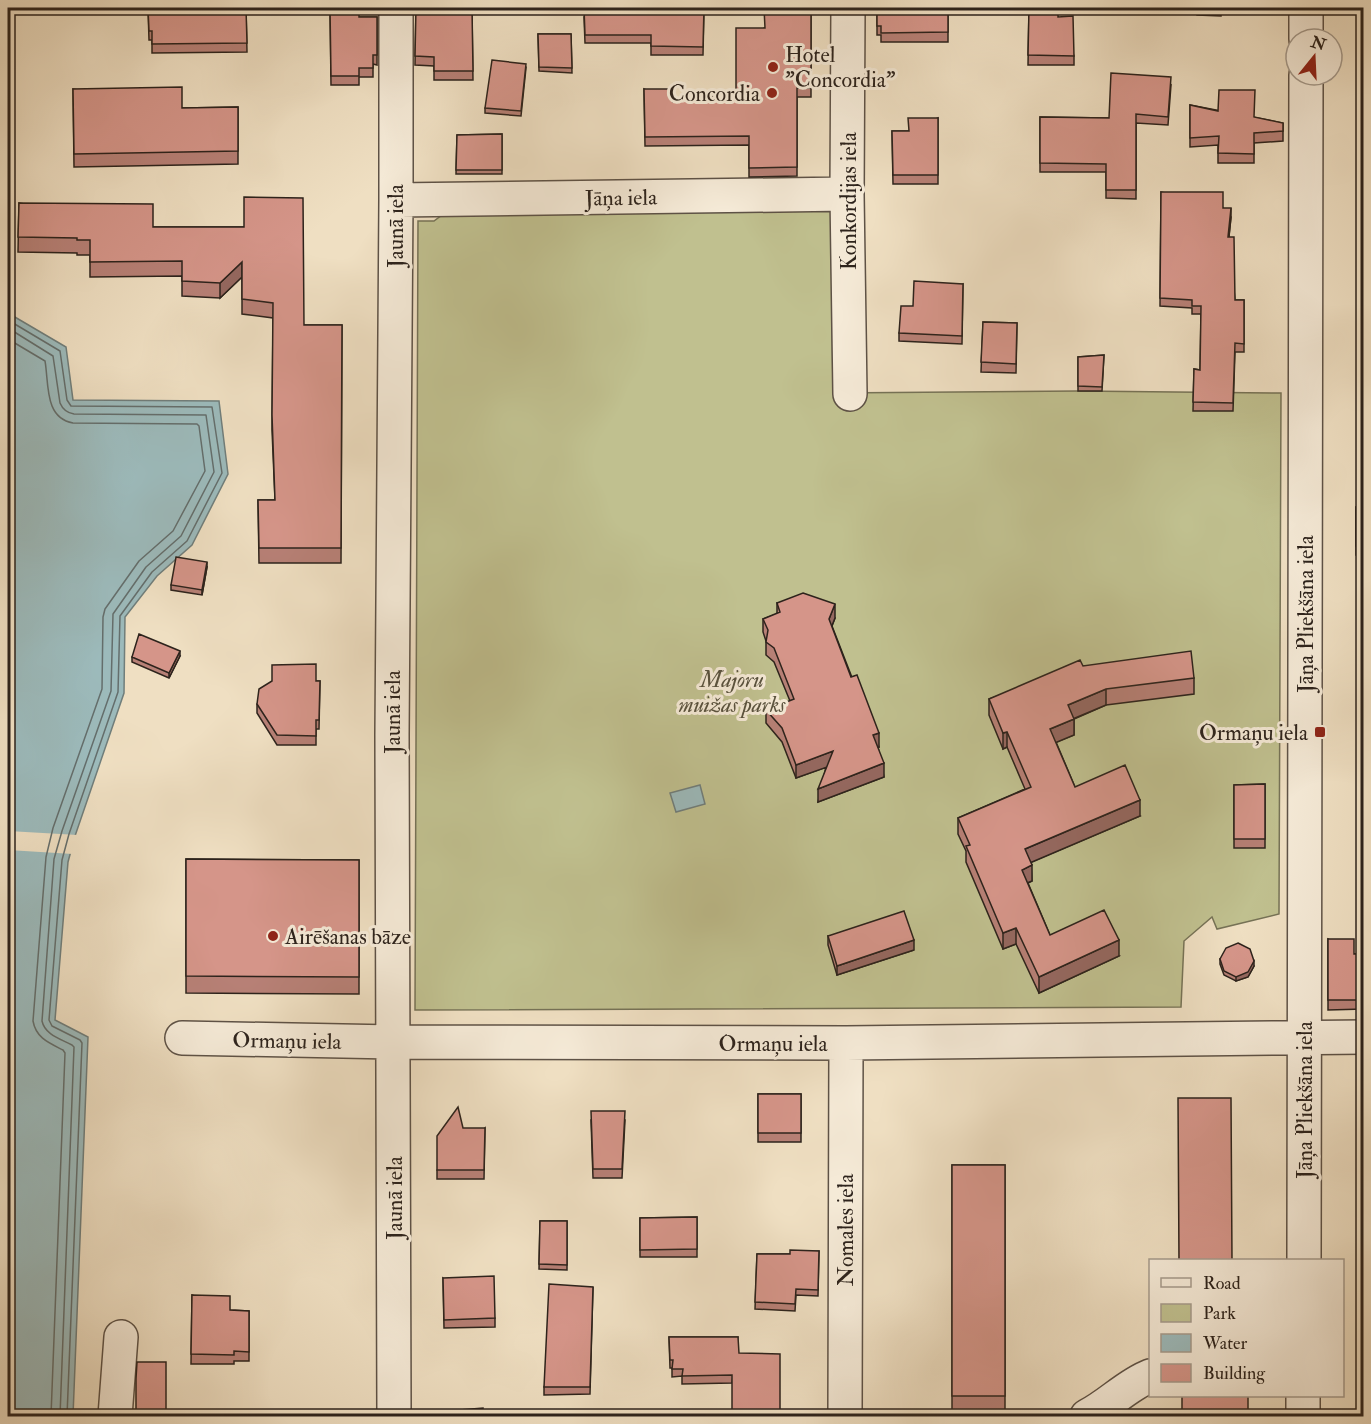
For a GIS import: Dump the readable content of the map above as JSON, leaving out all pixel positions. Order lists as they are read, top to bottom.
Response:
{
  "streets": {
    "street": [
      "Jāņa iela",
      "Konkordijas iela",
      "Jaunā iela",
      "Jāņa Pliekšāna iela",
      "Ormaņu iela",
      "Nomales iela"
    ]
  },
  "crossings": [
    ["Jāņa iela", "Konkordijas iela"],
    ["Jāņa iela", "Jaunā iela"],
    ["Jaunā iela", "Ormaņu iela"],
    ["Jāņa Pliekšāna iela", "Ormaņu iela"],
    ["Ormaņu iela", "Nomales iela"]
  ],
  "parks": ["Majoru muižas parks"],
  "places": {
    "other": ["Hotel \"Concordia\"", "Concordia", "Airēšanas bāze"],
    "transit": ["Ormaņu iela"]
  },
  "legend": [
    "Road",
    "Park",
    "Water",
    "Building"
  ],
  "north": "top"
}
